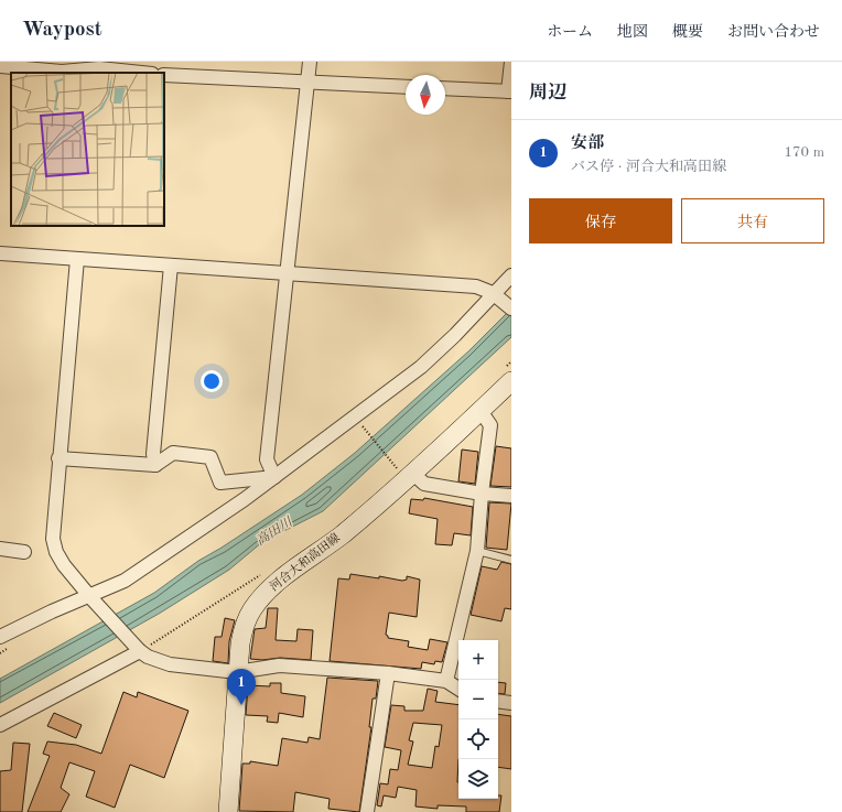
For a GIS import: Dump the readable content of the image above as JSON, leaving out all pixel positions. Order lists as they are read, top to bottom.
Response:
{
  "streets": {
    "main road": ["河合大和高田線"]
  },
  "water": ["高田川"],
  "north": "bottom",
  "page": {
    "header": "Waypost",
    "nav": [
      "ホーム",
      "地図",
      "概要",
      "お問い合わせ"
    ],
    "heading": "周辺",
    "list": [
      {
        "mark": "1",
        "name": "安部",
        "note": "バス停 · 河合大和高田線",
        "value": "170 m"
      }
    ],
    "buttons": ["保存", "共有"],
    "map_buttons": ["+", "−"],
    "pins": "1"
  }
}
